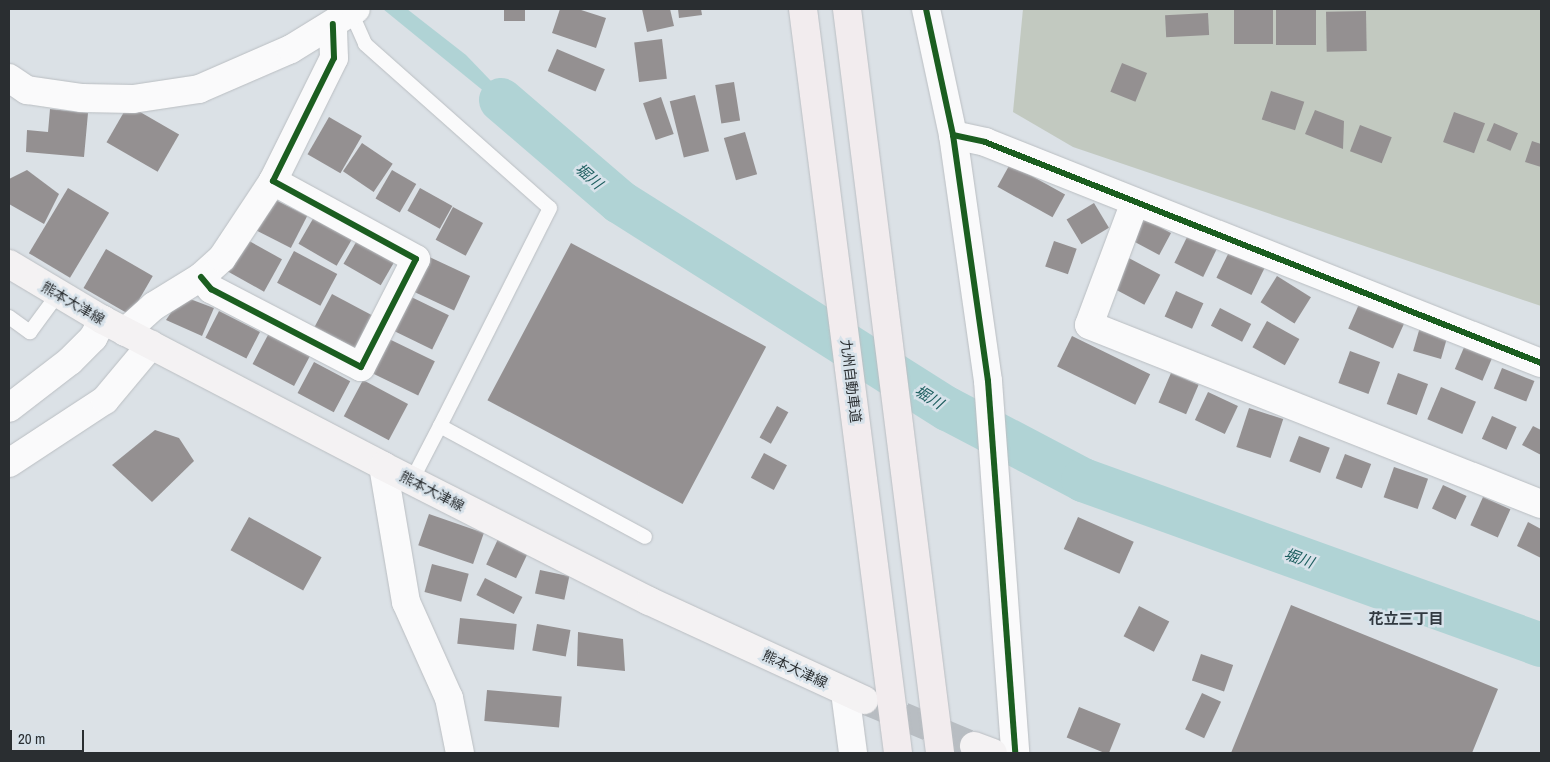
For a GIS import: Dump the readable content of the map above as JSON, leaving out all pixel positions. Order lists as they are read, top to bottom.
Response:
{
  "streets": {
    "highway": ["九州自動車道"],
    "main road": ["熊本大津線"]
  },
  "districts": ["花立三丁目"],
  "water": ["堀川"],
  "scale_bar": "20 m"
}
